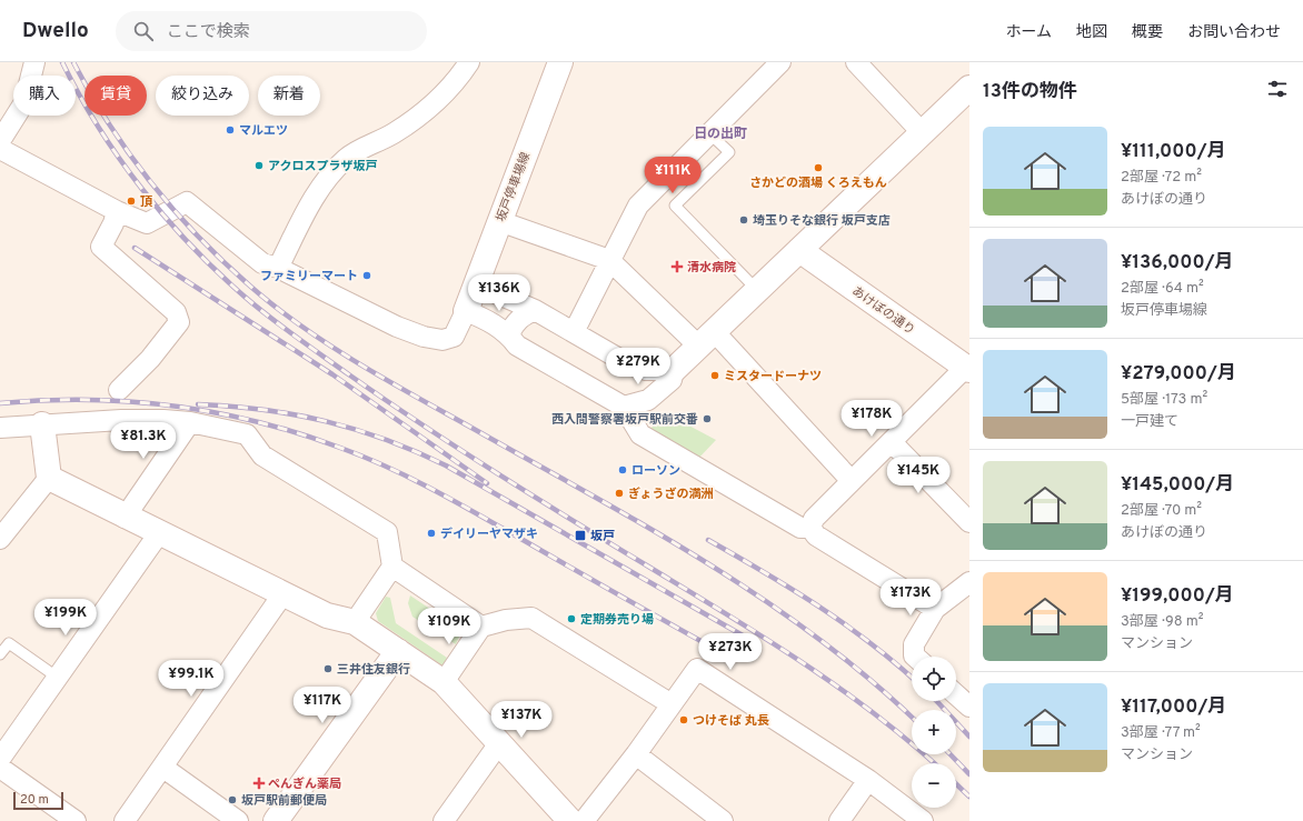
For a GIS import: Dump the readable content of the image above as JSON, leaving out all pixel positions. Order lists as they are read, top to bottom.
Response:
{
  "streets": {
    "street": ["坂戸停車場線", "あけぼの通り"]
  },
  "districts": ["日の出町"],
  "places": {
    "other": [
      "マルエツ",
      "アクロスプラザ坂戸",
      "さかどの酒場 くろえもん",
      "頂",
      "埼玉りそな銀行 坂戸支店",
      "ファミリーマート",
      "ミスタードーナツ",
      "西入間警察署坂戸駅前交番",
      "ローソン",
      "ぎょうざの満洲",
      "デイリーヤマザキ",
      "定期券売り場",
      "三井住友銀行",
      "つけそば 丸長",
      "坂戸駅前郵便局"
    ],
    "health": ["清水病院", "ぺんぎん薬局"],
    "transit": ["坂戸"]
  },
  "scale_bar": "20 m",
  "page": {
    "header": "Dwello",
    "search": "ここで検索",
    "nav": [
      "ホーム",
      "地図",
      "概要",
      "お問い合わせ"
    ],
    "heading": "13件の物件",
    "chip": [
      "購入",
      "賃貸",
      "絞り込み",
      "新着"
    ],
    "list": [
      {
        "name": "¥111,000/月",
        "note": "2部屋 · 72 m² · あけぼの通り"
      },
      {
        "name": "¥136,000/月",
        "note": "2部屋 · 64 m² · 坂戸停車場線"
      },
      {
        "name": "¥279,000/月",
        "note": "5部屋 · 173 m² · 一戸建て"
      },
      {
        "name": "¥145,000/月",
        "note": "2部屋 · 70 m² · あけぼの通り"
      },
      {
        "name": "¥199,000/月",
        "note": "3部屋 · 98 m² · マンション"
      },
      {
        "name": "¥117,000/月",
        "note": "3部屋 · 77 m² · マンション"
      }
    ],
    "price": [
      "¥111K",
      "¥136K",
      "¥279K",
      "¥178K",
      "¥81.3K",
      "¥145K",
      "¥173K",
      "¥199K",
      "¥109K",
      "¥273K",
      "¥99.1K",
      "¥117K",
      "¥137K"
    ],
    "map_buttons": ["+", "−"],
    "scale": "20 m"
  }
}
